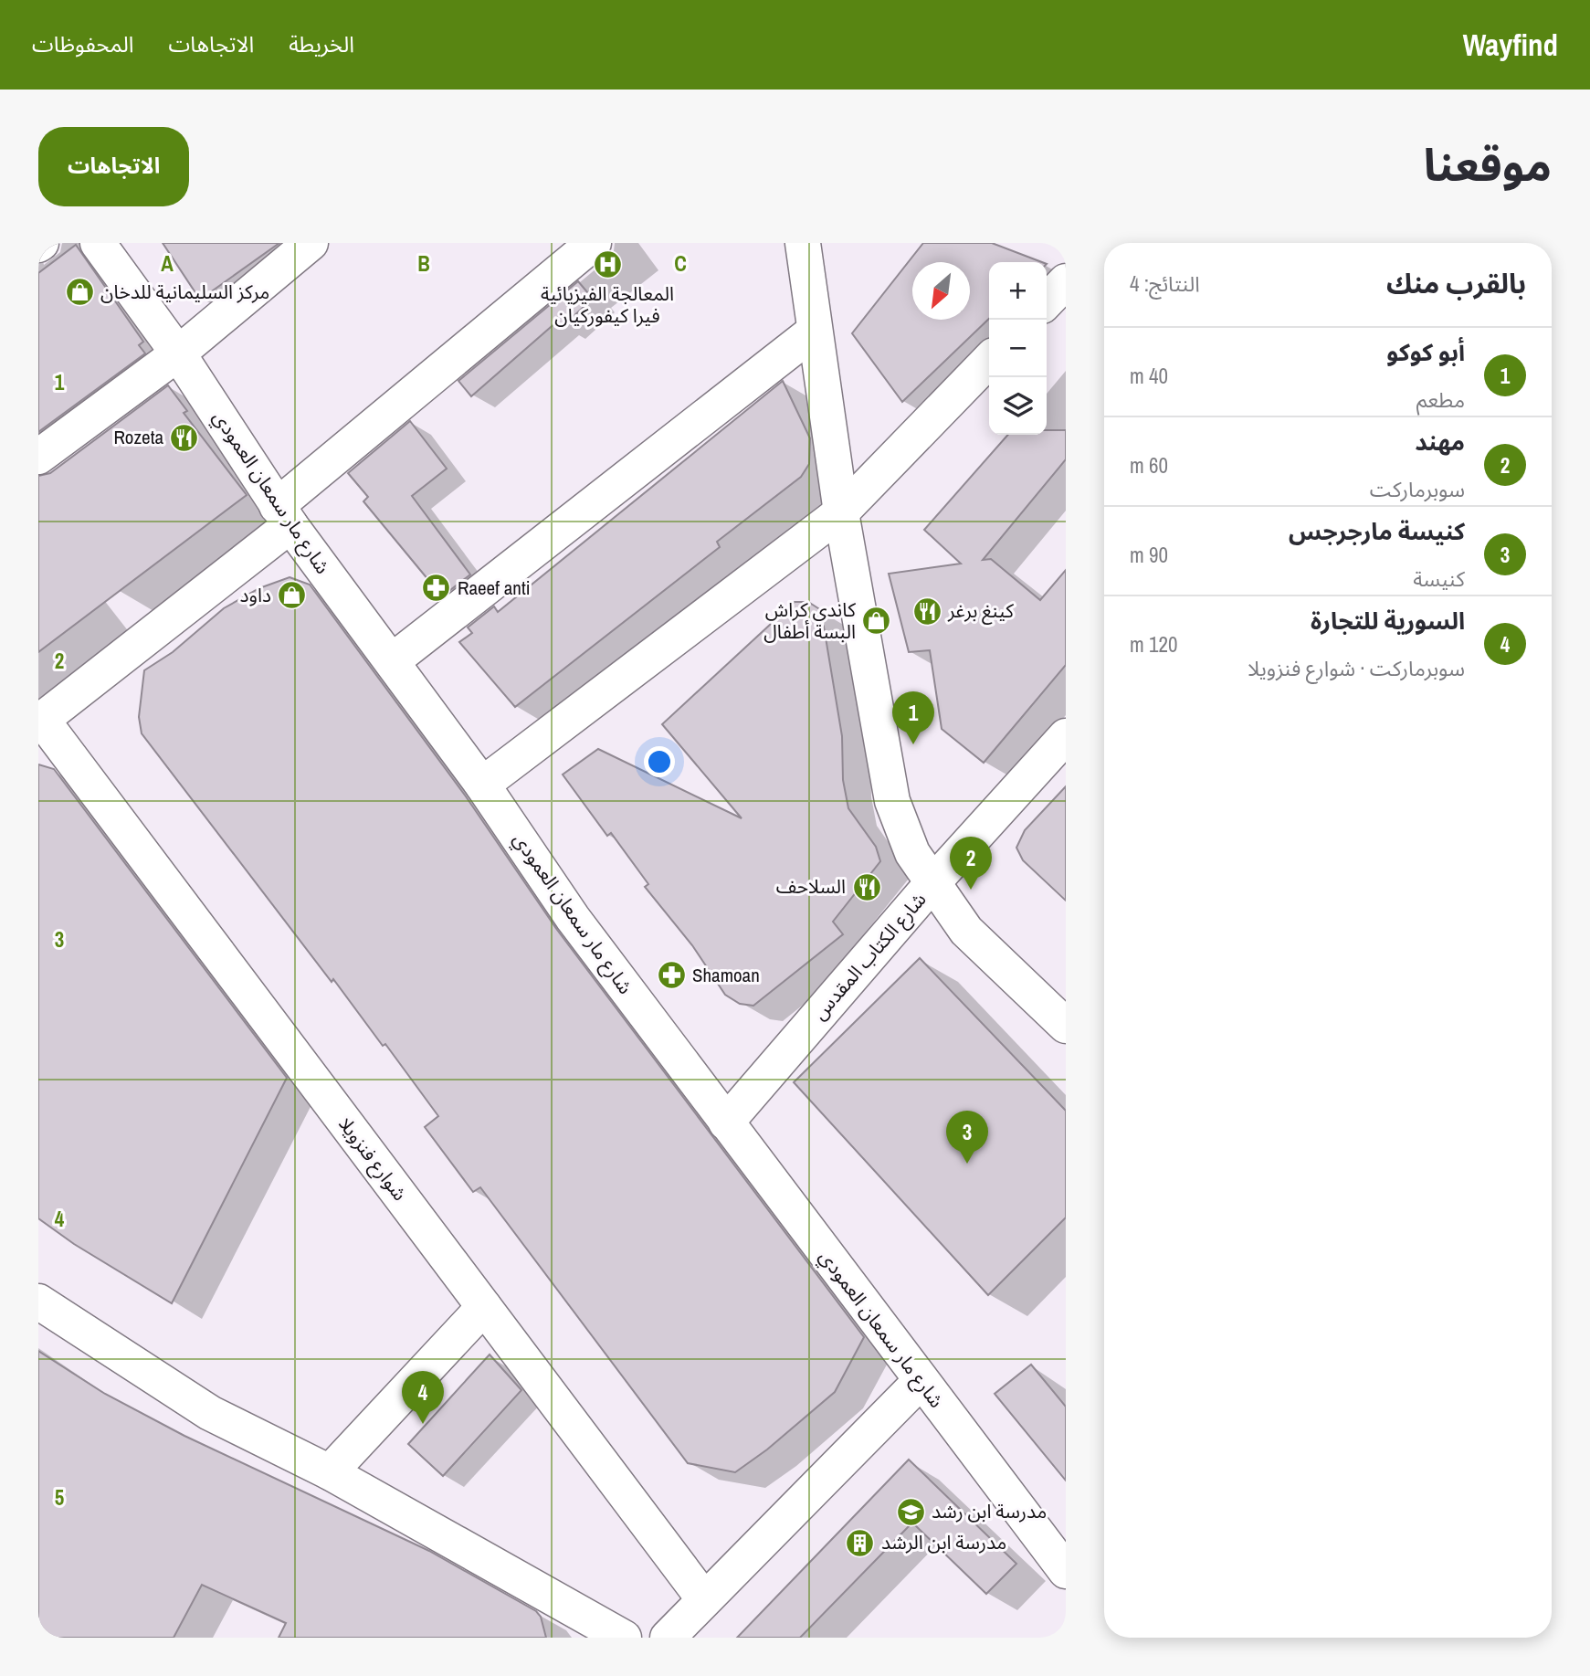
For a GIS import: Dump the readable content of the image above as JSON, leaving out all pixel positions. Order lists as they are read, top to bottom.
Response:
{
  "streets": {
    "street": ["شارع مار سمعان العمودي", "شارع الكتاب المقدس", "شوارع فنزويلا"]
  },
  "crossings": [
    ["شارع مار سمعان العمودي", "شارع الكتاب المقدس"]
  ],
  "places": {
    "hospital": ["المعالجة الفيزيائية فيرا كيفوركيان"],
    "shop": ["مركز السليمانية للدخان", "داود", "كاندي كراش البسة أطفال"],
    "restaurant": ["Rozeta", "كينغ برغر", "السلاحف"],
    "pharmacy": ["Raeef anti", "Shamoan"],
    "school or university": ["مدرسة ابن رشد"],
    "building": ["مدرسة ابن الرشد"]
  },
  "north": "bottom left",
  "page": {
    "header": "Wayfind",
    "nav": ["الخريطة", "الاتجاهات", "المحفوظات"],
    "title": "موقعنا",
    "buttons": "الاتجاهات",
    "heading": ["بالقرب منك", "النتائج: 4"],
    "map_buttons": ["+", "−"],
    "list": [
      {
        "mark": "1",
        "name": "أبو كوكو",
        "note": "مطعم",
        "value": "40 m"
      },
      {
        "mark": "2",
        "name": "مهند",
        "note": "سوبرماركت",
        "value": "60 m"
      },
      {
        "mark": "3",
        "name": "كنيسة مارجرجس",
        "note": "كنيسة",
        "value": "90 m"
      },
      {
        "mark": "4",
        "name": "السورية للتجارة",
        "note": "سوبرماركت · شوارع فنزويلا",
        "value": "120 m"
      }
    ],
    "pins": [
      "1",
      "2",
      "3",
      "4"
    ]
  },
  "grid": {
    "columns": ["A", "B", "C"],
    "rows": [
      "1",
      "2",
      "3",
      "4",
      "5"
    ]
  }
}
